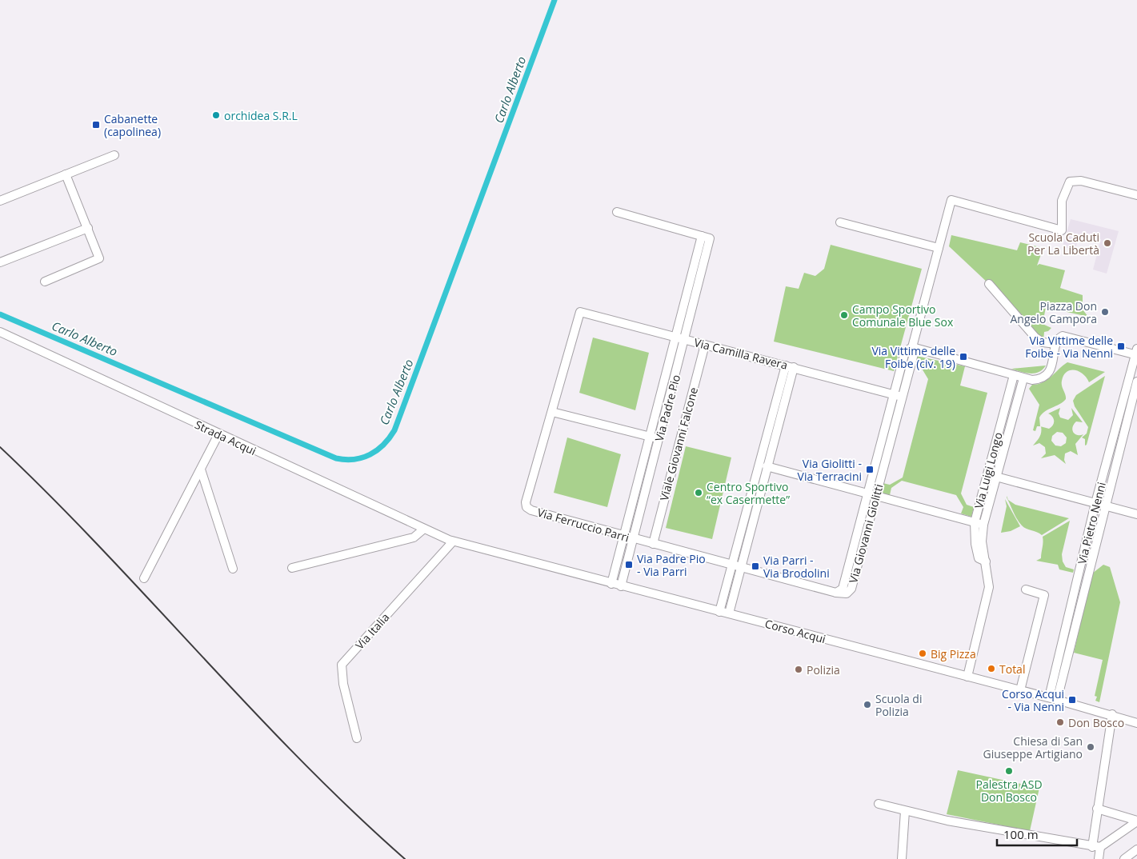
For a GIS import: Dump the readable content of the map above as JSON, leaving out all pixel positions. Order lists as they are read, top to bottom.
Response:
{
  "streets": {
    "street": [
      "Via Camilla Ravera",
      "Via Padre Pio",
      "Strada Acqui",
      "Viale Giovanni Falcone",
      "Via Luigi Longo",
      "Via Pietro Nenni",
      "Via Ferruccio Parri",
      "Via Giovanni Giolitti",
      "Via Italia",
      "Corso Acqui"
    ]
  },
  "crossings": [
    ["Via Camilla Ravera", "Via Padre Pio"],
    ["Via Camilla Ravera", "Viale Giovanni Falcone"],
    ["Via Camilla Ravera", "Via Ferruccio Parri"],
    ["Via Camilla Ravera", "Via Giovanni Giolitti"],
    ["Via Padre Pio", "Via Ferruccio Parri"],
    ["Via Padre Pio", "Corso Acqui"],
    ["Strada Acqui", "Via Italia"],
    ["Strada Acqui", "Corso Acqui"],
    ["Viale Giovanni Falcone", "Via Ferruccio Parri"],
    ["Via Luigi Longo", "Corso Acqui"],
    ["Via Pietro Nenni", "Corso Acqui"],
    ["Via Ferruccio Parri", "Via Giovanni Giolitti"],
    ["Via Italia", "Corso Acqui"]
  ],
  "water": ["Carlo Alberto"],
  "places": {
    "other": [
      "orchidea S.R.L",
      "Scuola Caduti Per La Libertà",
      "Piazza Don Angelo Campora",
      "Campo Sportivo Comunale Blue Sox",
      "Centro Sportivo “ex Casermette”",
      "Big Pizza",
      "Total",
      "Polizia",
      "Scuola di Polizia",
      "Don Bosco",
      "Chiesa di San Giuseppe Artigiano",
      "Palestra ASD Don Bosco"
    ],
    "transit": [
      "Cabanette (capolinea)",
      "Via Vittime delle Foibe - Via Nenni",
      "Via Vittime delle Foibe (civ. 19)",
      "Via Giolitti - Via Terracini",
      "Via Padre Pio - Via Parri",
      "Via Parri - Via Brodolini",
      "Corso Acqui - Via Nenni"
    ]
  },
  "scale_bar": "100 m"
}
